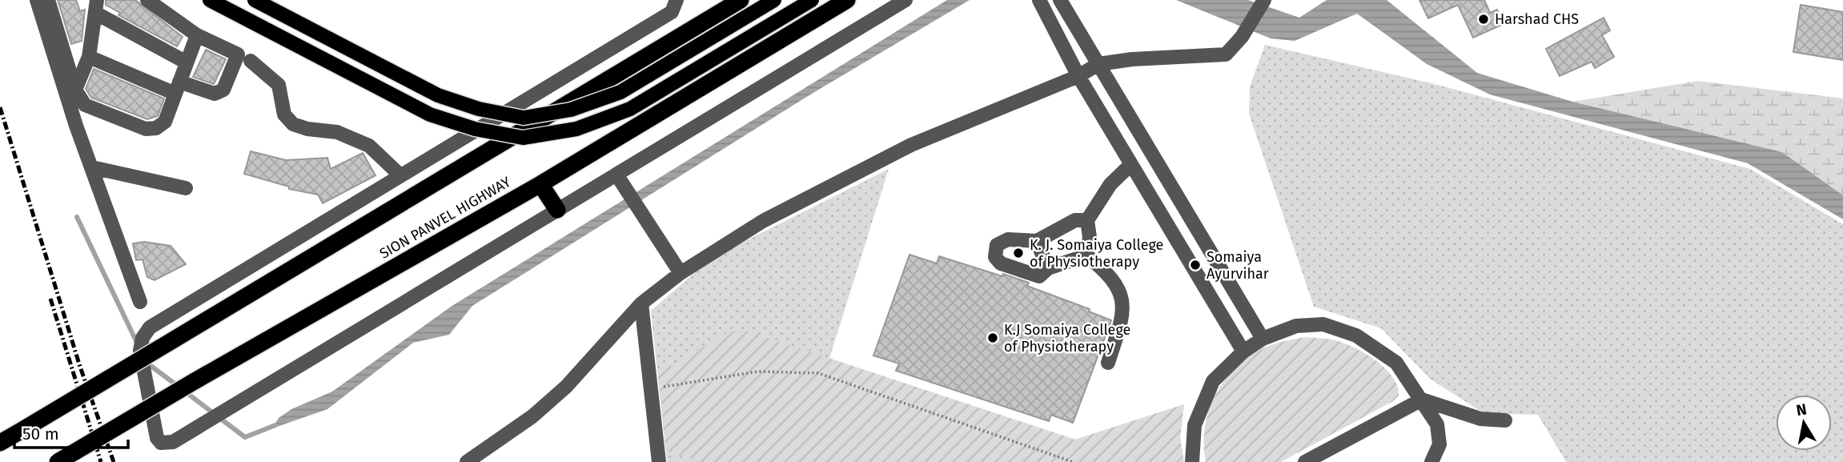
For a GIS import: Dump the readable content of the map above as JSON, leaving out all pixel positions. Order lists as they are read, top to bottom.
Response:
{
  "streets": {
    "highway": ["SION PANVEL HIGHWAY"]
  },
  "places": [
    "Harshad CHS",
    "K. J. Somaiya College of Physiotherapy",
    "Somaiya Ayurvihar",
    "K.J Somaiya College of Physiotherapy"
  ],
  "scale_bar": "50 m",
  "north": "top"
}
